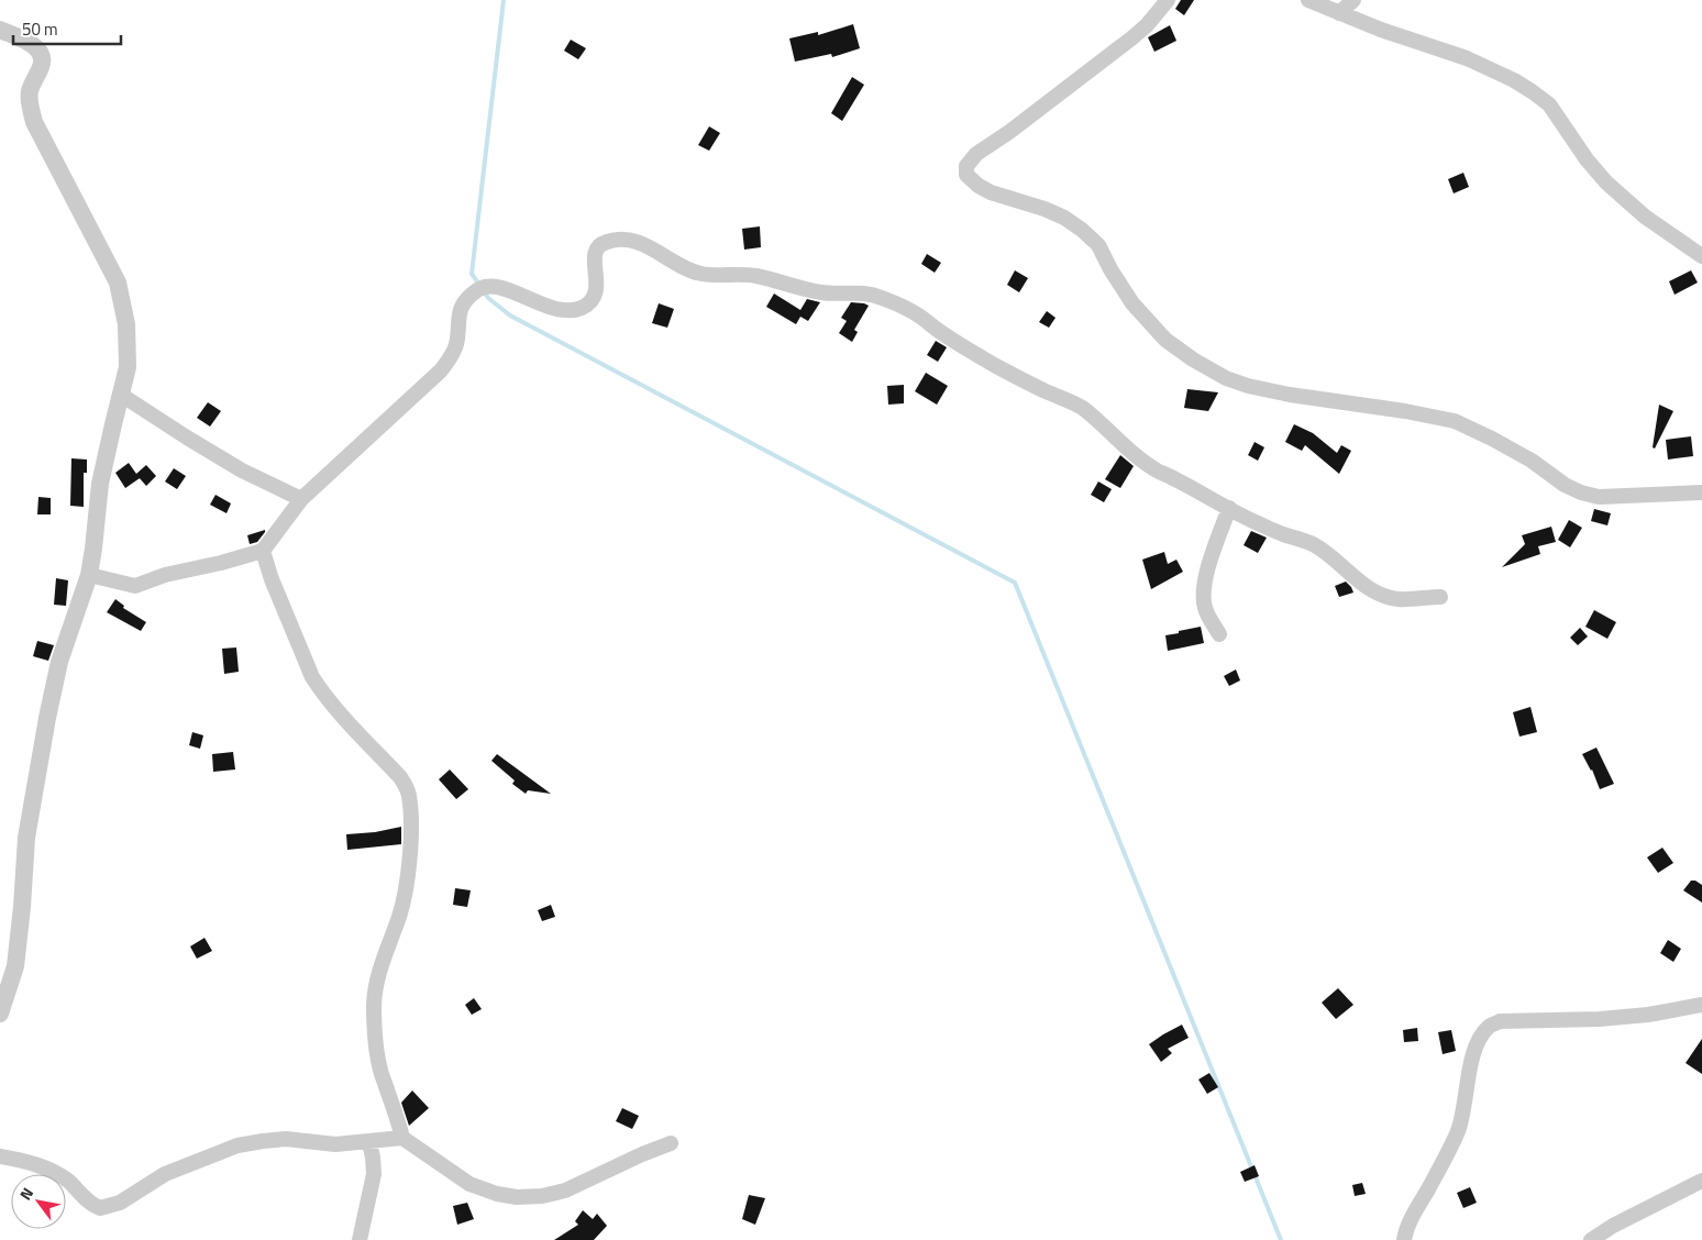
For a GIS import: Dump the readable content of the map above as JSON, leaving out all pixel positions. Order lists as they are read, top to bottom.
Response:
{
  "scale_bar": "50 m",
  "north": "top left"
}
